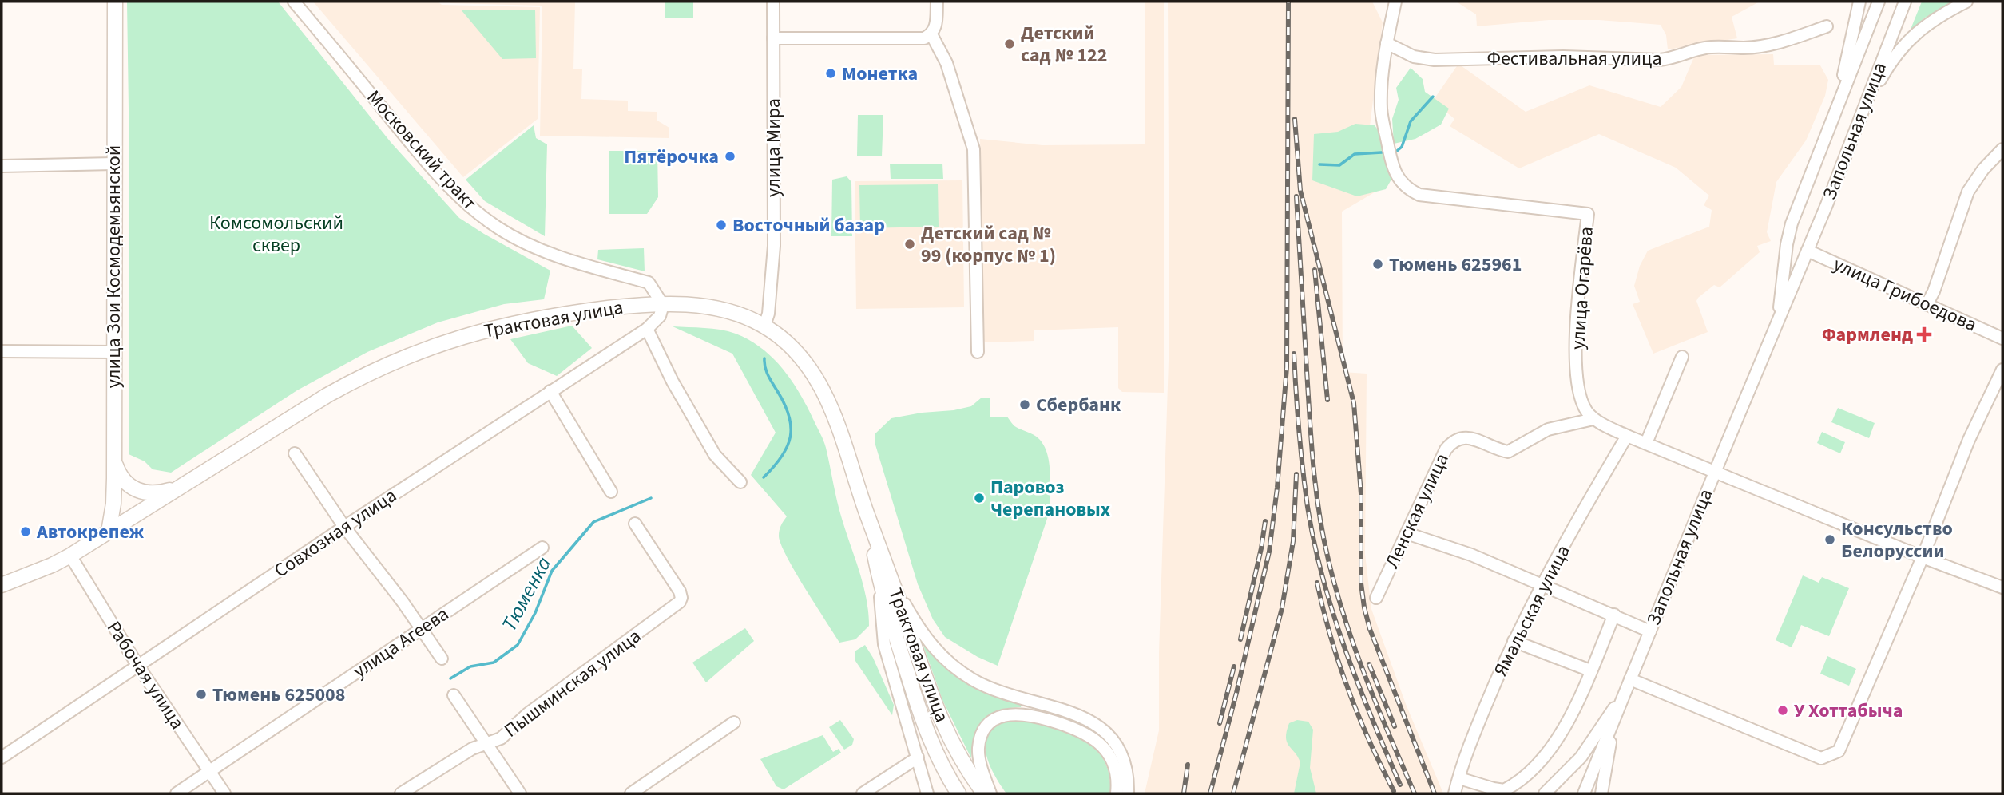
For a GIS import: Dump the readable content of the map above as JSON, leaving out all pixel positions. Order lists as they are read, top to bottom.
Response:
{
  "streets": {
    "main road": ["улица Зои Космодемьянской", "Трактовая улица"],
    "street": [
      "Фестивальная улица",
      "Запольная улица",
      "улица Мира",
      "Московский тракт",
      "улица Огарёва",
      "улица Грибоедова",
      "Ленская улица",
      "Совхозная улица",
      "Ямальская улица",
      "улица Агеева",
      "Рабочая улица",
      "Пышминская улица"
    ]
  },
  "crossings": [
    ["Фестивальная улица", "улица Огарёва"],
    ["Запольная улица", "улица Грибоедова"],
    ["улица Мира", "Трактовая улица"],
    ["Московский тракт", "Трактовая улица"],
    ["Московский тракт", "Совхозная улица"],
    ["улица Зои Космодемьянской", "Трактовая улица"],
    ["улица Огарёва", "Ленская улица"],
    ["Трактовая улица", "Совхозная улица"],
    ["Трактовая улица", "Рабочая улица"],
    ["Совхозная улица", "Рабочая улица"],
    ["улица Агеева", "Рабочая улица"]
  ],
  "water": ["Тюменка"],
  "parks": ["Комсомольский сквер"],
  "places": {
    "other": [
      "Детский сад № 122",
      "Монетка",
      "Пятёрочка",
      "Восточный базар",
      "Детский сад № 99 (корпус № 1)",
      "Тюмень 625961",
      "Сбербанк",
      "Паровоз Черепановых",
      "Автокрепеж",
      "Консульство Белоруссии",
      "Тюмень 625008",
      "У Хоттабыча"
    ],
    "health": ["Фармленд"]
  }
}
